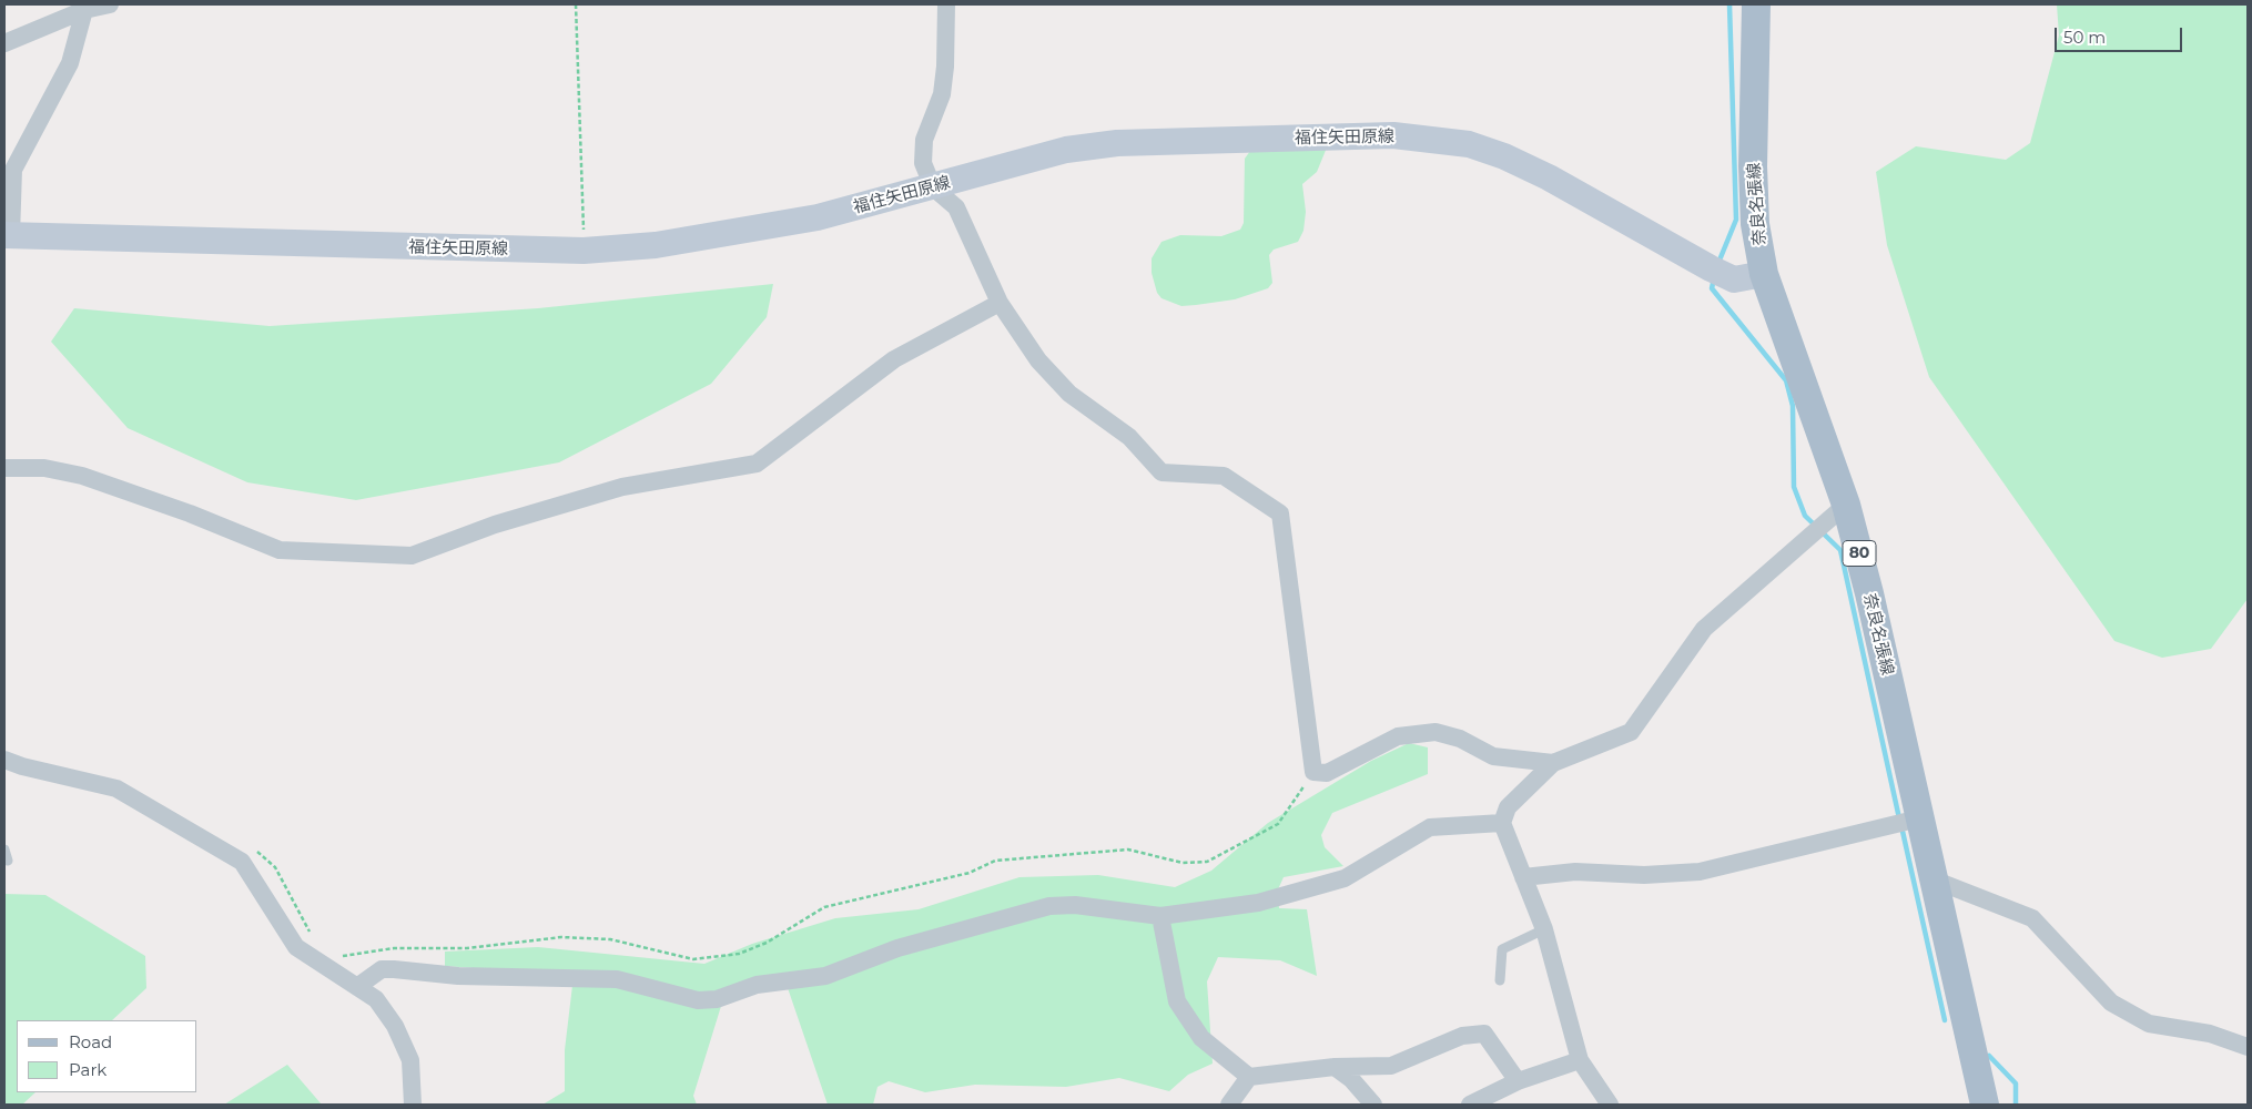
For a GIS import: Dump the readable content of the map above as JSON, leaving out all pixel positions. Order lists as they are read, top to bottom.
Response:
{
  "streets": {
    "main road": ["福住矢田原線", "奈良名張線", "80"]
  },
  "crossings": [
    ["福住矢田原線", "奈良名張線"]
  ],
  "legend": ["Road", "Park"],
  "scale_bar": "50 m"
}
